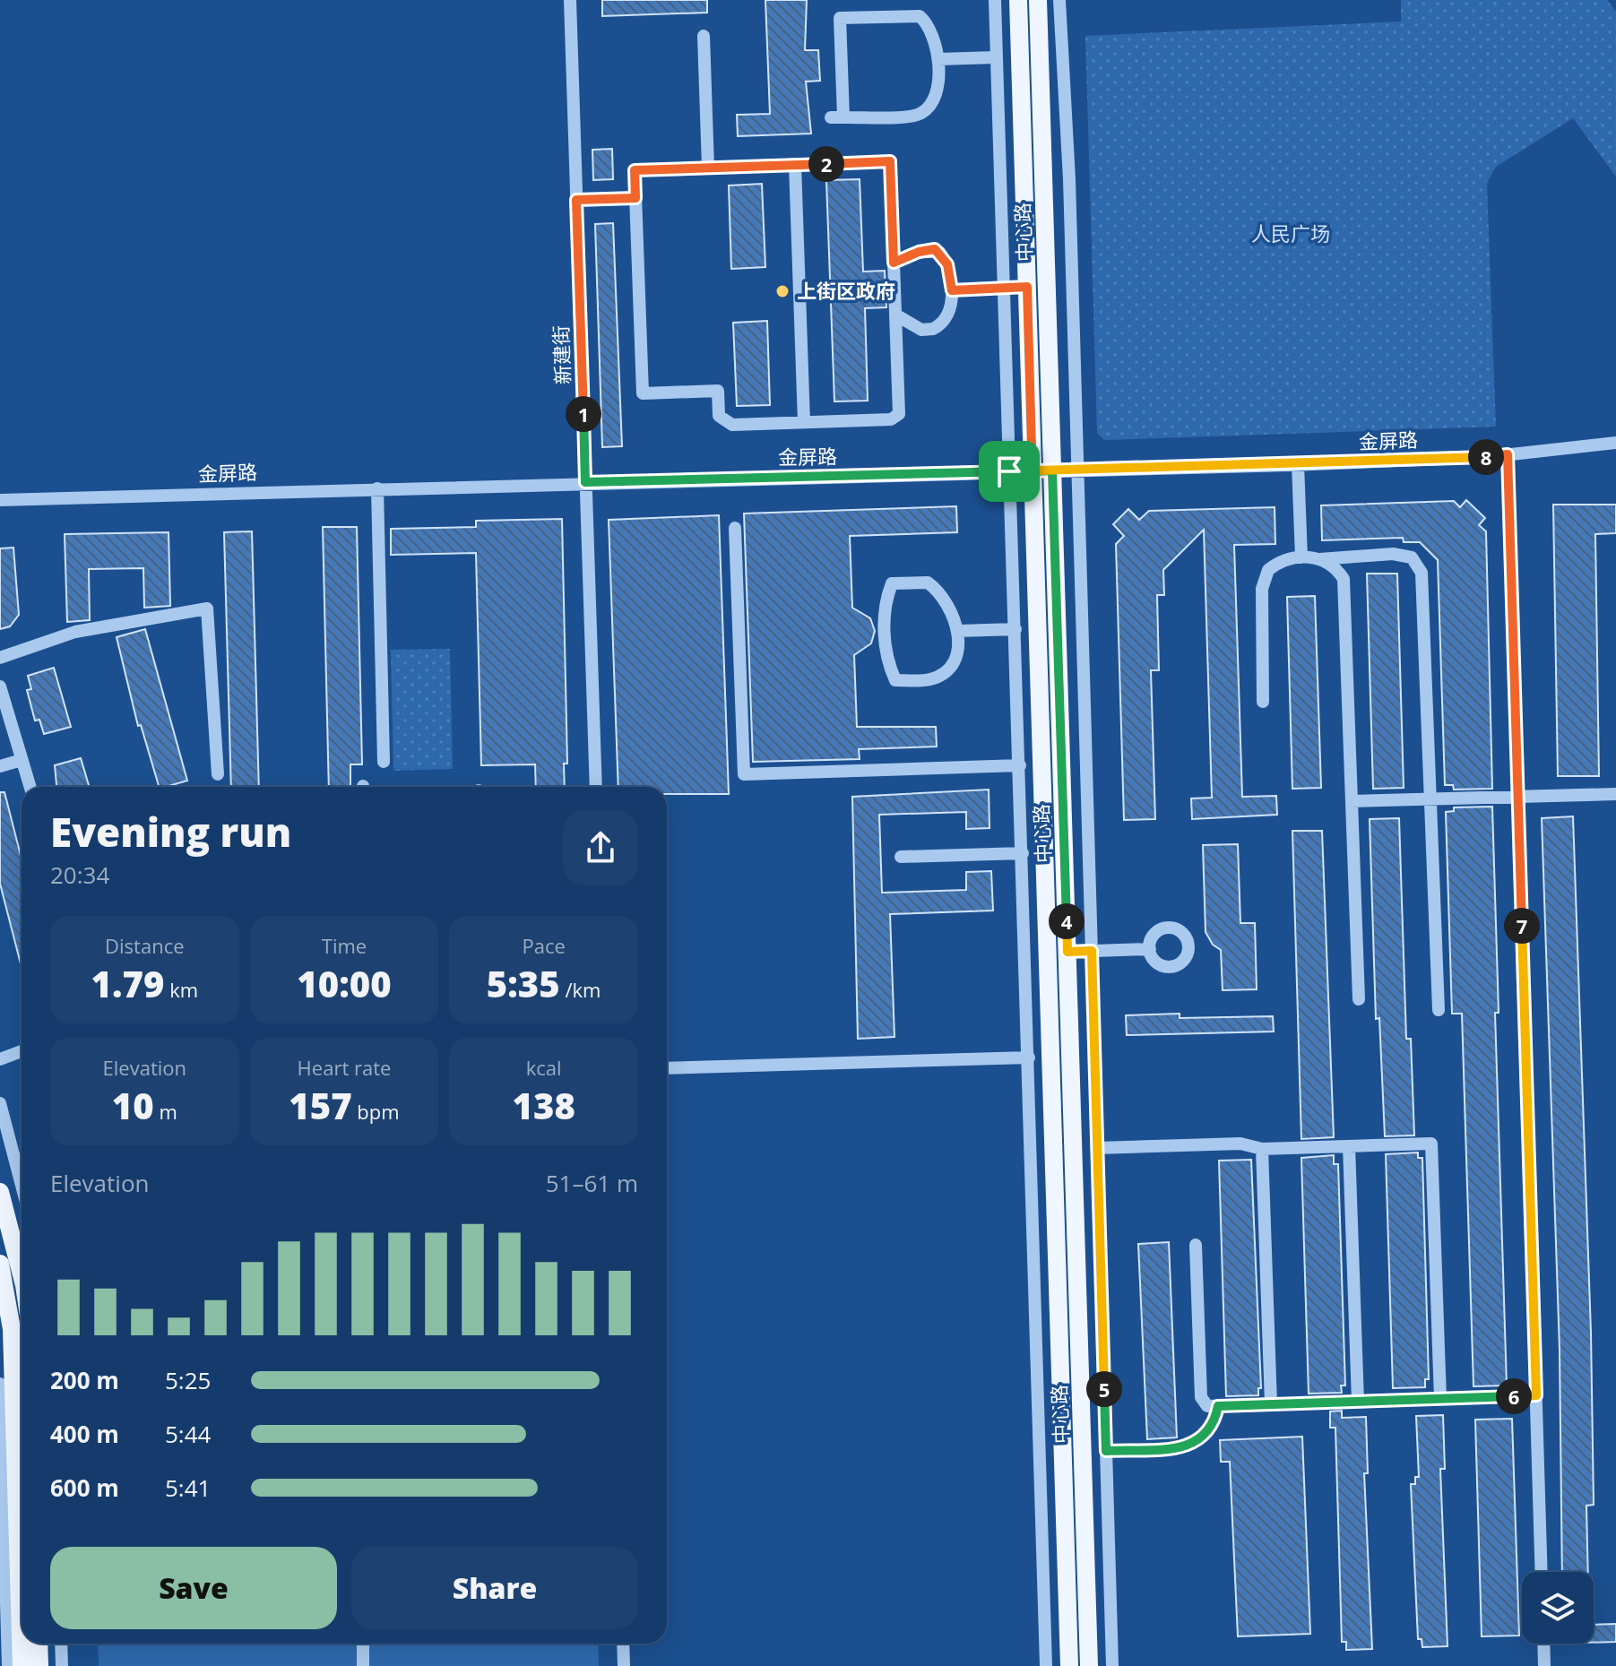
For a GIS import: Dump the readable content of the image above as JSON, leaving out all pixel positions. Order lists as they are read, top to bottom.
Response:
{
  "streets": {
    "main road": ["中心路"],
    "street": ["新建街", "金屏路"]
  },
  "crossings": [
    ["中心路", "金屏路"],
    ["新建街", "金屏路"]
  ],
  "parks": ["人民广场"],
  "places": ["上街区政府"],
  "page": {
    "pins": [
      "2",
      "1",
      "8",
      "4",
      "7",
      "5",
      "6"
    ],
    "heading": ["Evening run", "20:34"],
    "stats": [
      ["Distance", "1.79 km"],
      ["Time", "10:00"],
      ["Pace", "5:35 /km"],
      ["Elevation", "10 m"],
      ["Heart rate", "157 bpm"],
      ["kcal", "138"]
    ],
    "chart": ["Elevation", "51–61 m"],
    "list": [
      {
        "name": "200 m",
        "note": "5:25"
      },
      {
        "name": "400 m",
        "note": "5:44"
      },
      {
        "name": "600 m",
        "note": "5:41"
      }
    ],
    "buttons": ["Save", "Share"]
  }
}
